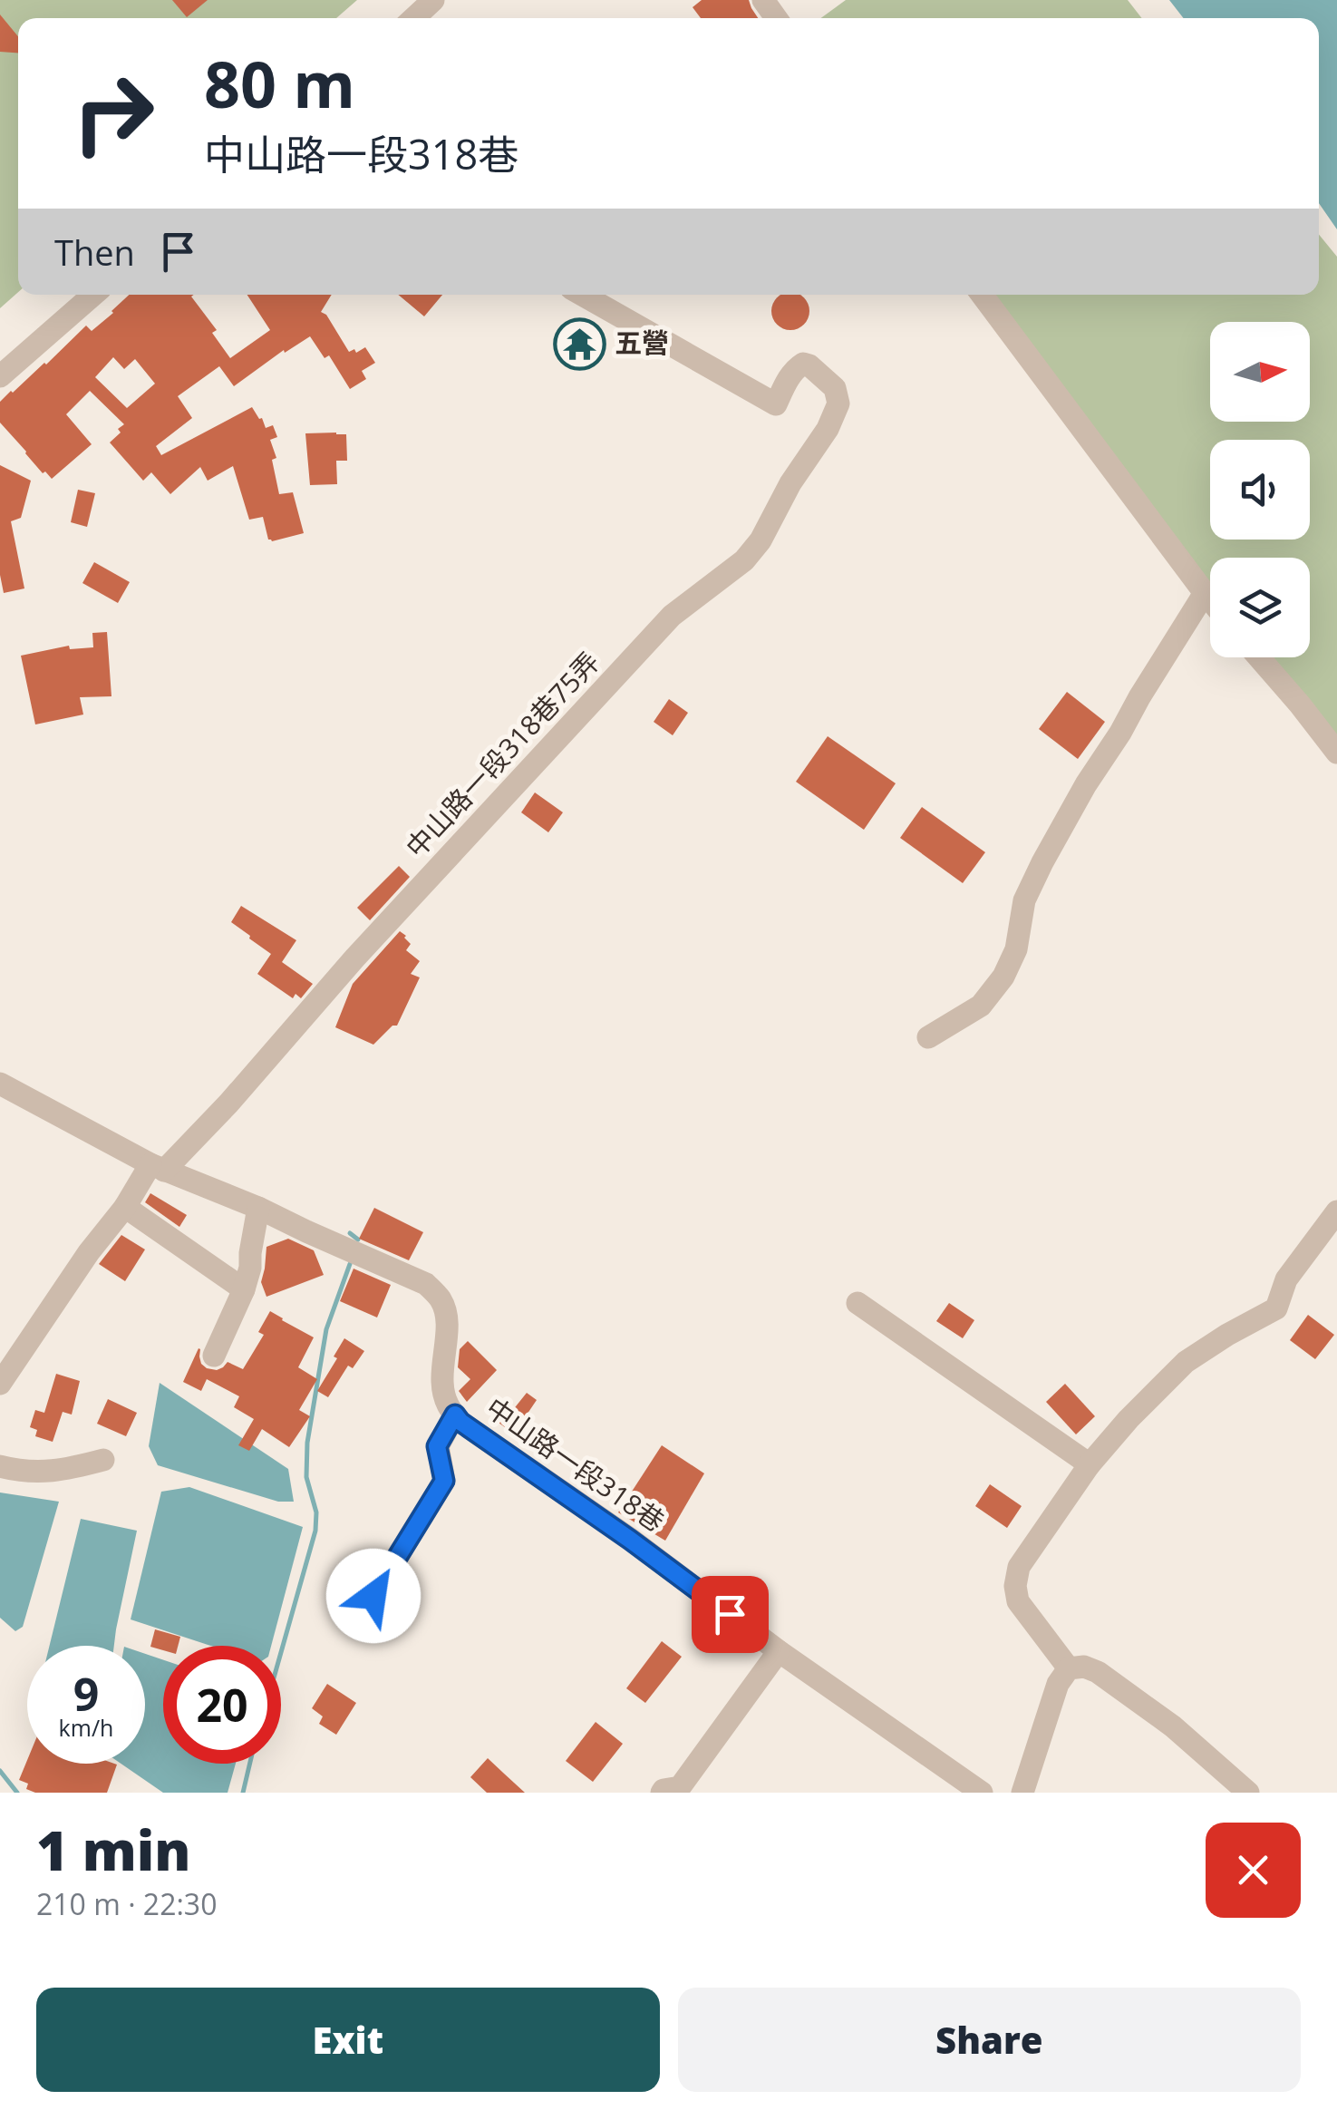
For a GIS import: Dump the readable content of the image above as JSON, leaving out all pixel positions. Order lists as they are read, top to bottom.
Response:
{
  "streets": {
    "street": ["中山路一段318巷75弄", "中山路一段318巷"]
  },
  "crossings": [
    ["中山路一段318巷75弄", "中山路一段318巷"]
  ],
  "places": {
    "temple": ["五營"]
  },
  "north": "right",
  "page": {
    "turn": ["80 m", "中山路一段318巷"],
    "then": "Then",
    "speed": "9 km/h",
    "limit": "20",
    "heading": ["1 min", "210 m · 22:30"],
    "buttons": ["Exit", "Share"]
  }
}
